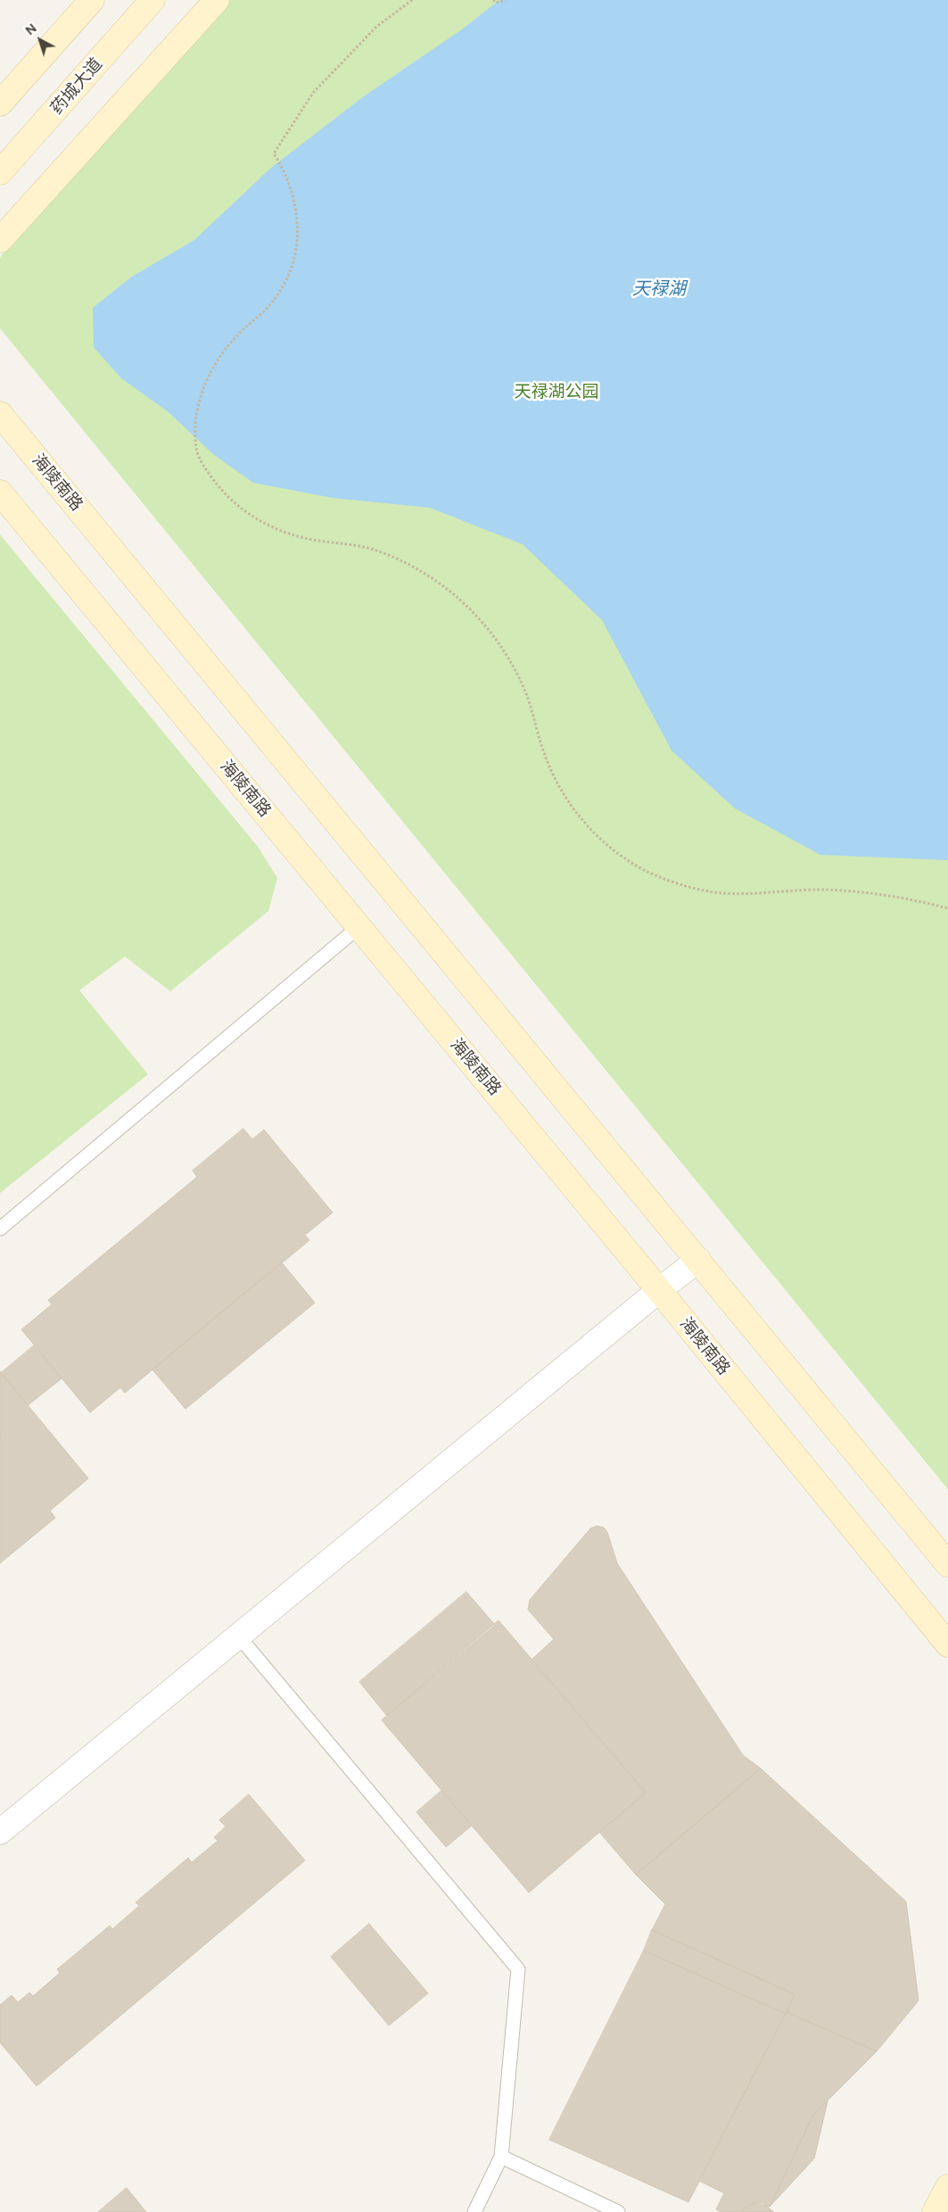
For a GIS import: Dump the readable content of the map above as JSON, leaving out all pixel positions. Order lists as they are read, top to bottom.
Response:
{
  "streets": {
    "main road": ["药城大道", "海陵南路"]
  },
  "water": ["天禄湖"],
  "parks": ["天禄湖公园"],
  "north": "top left"
}
